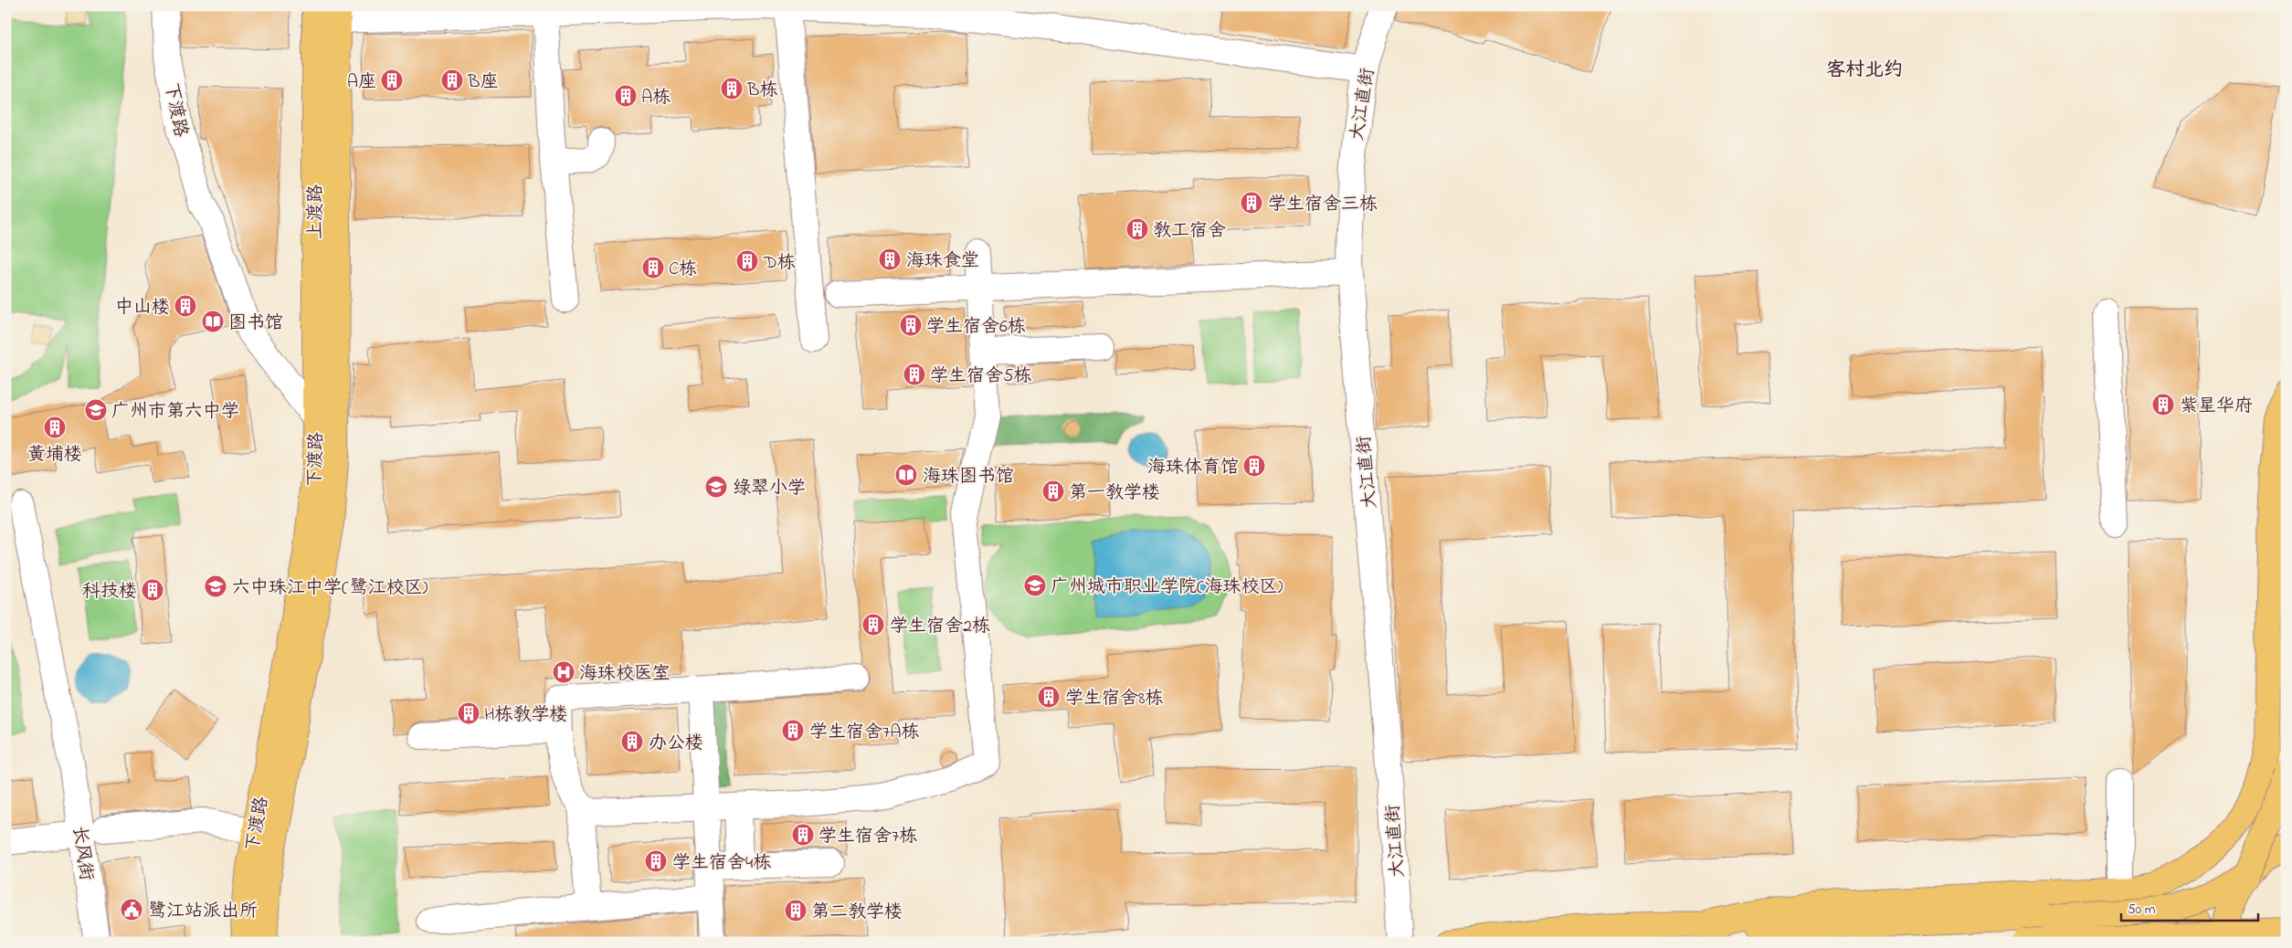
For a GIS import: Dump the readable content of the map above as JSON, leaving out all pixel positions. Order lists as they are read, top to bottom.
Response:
{
  "streets": {
    "main road": ["下渡路", "上渡路"],
    "street": ["大江直街", "长风街"]
  },
  "crossings": [
    ["下渡路", "上渡路"]
  ],
  "districts": ["客村北约"],
  "places": {
    "building": [
      "A座",
      "B座",
      "B栋",
      "A栋",
      "学生宿舍三栋",
      "教工宿舍",
      "海珠食堂",
      "D栋",
      "C栋",
      "中山楼",
      "学生宿舍6栋",
      "学生宿舍5栋",
      "紫星华府",
      "黄埔楼",
      "海珠体育馆",
      "第一教学楼",
      "科技楼",
      "学生宿舍2栋",
      "学生宿舍8栋",
      "H栋教学楼",
      "学生宿舍7A栋",
      "办公楼",
      "学生宿舍7栋",
      "学生宿舍4栋",
      "第二教学楼"
    ],
    "library": ["图书馆", "海珠图书馆"],
    "school or university": [
      "广州市第六中学",
      "绿翠小学",
      "广州城市职业学院(海珠校区)",
      "六中珠江中学(鹭江校区)"
    ],
    "hospital": ["海珠校医室"],
    "public building": ["鹭江站派出所"]
  },
  "scale_bar": "50 m"
}
